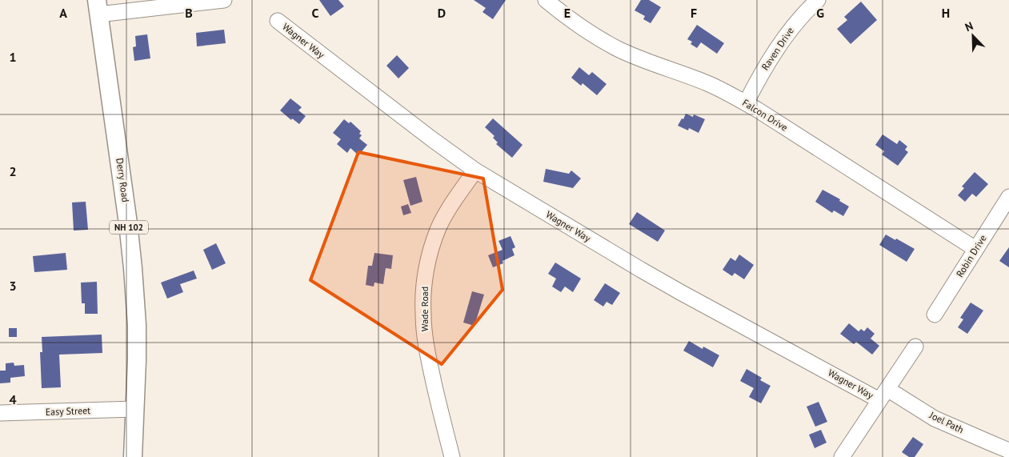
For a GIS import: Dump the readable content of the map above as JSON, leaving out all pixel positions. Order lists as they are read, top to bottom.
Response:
{
  "streets": {
    "main road": ["Derry Road", "NH 102"],
    "street": [
      "Wagner Way",
      "Raven Drive",
      "Falcon Drive",
      "Robin Drive",
      "Wade Road",
      "Easy Street",
      "Joel Path"
    ]
  },
  "crossings": [
    ["Wagner Way", "Wade Road"],
    ["Wagner Way", "Joel Path"],
    ["Raven Drive", "Falcon Drive"],
    ["Falcon Drive", "Robin Drive"],
    ["Derry Road", "Easy Street"]
  ],
  "north": "top left",
  "grid": {
    "columns": [
      "A",
      "B",
      "C",
      "D",
      "E",
      "F",
      "G",
      "H"
    ],
    "rows": [
      "1",
      "2",
      "3",
      "4"
    ]
  }
}
